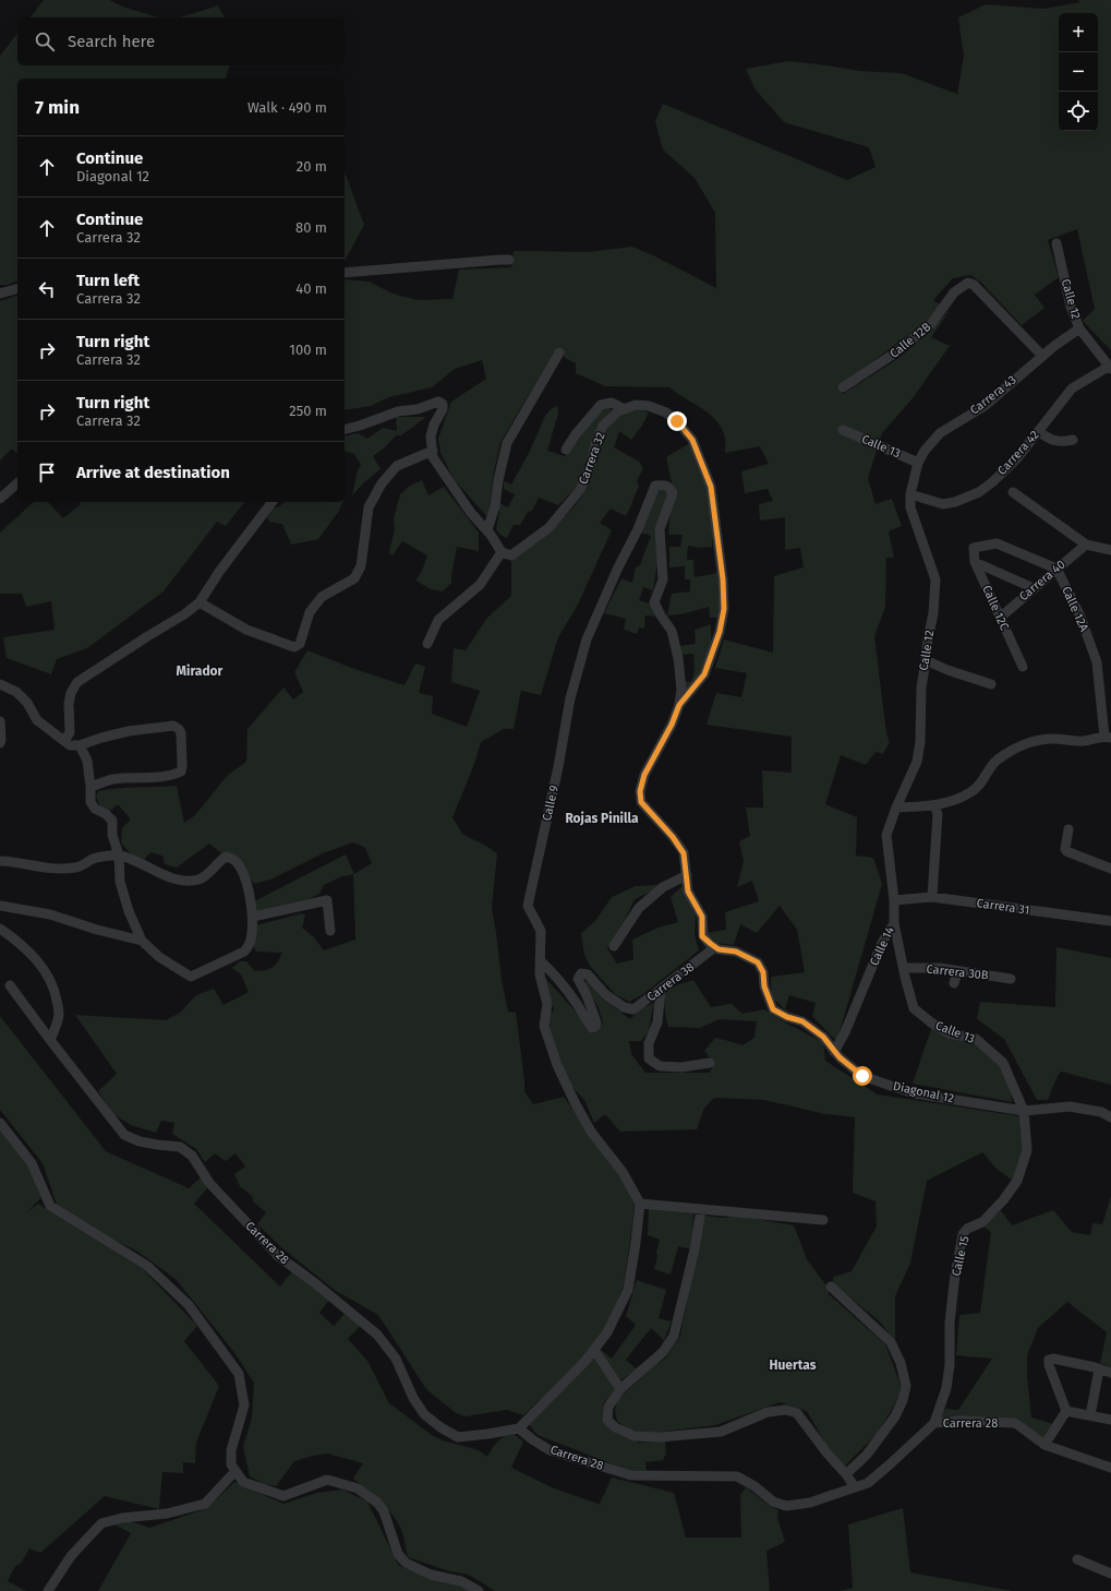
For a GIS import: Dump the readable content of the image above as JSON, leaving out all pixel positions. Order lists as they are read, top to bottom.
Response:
{
  "streets": {
    "street": [
      "Calle 12",
      "Calle 12B",
      "Carrera 43",
      "Calle 13",
      "Carrera 42",
      "Carrera 32",
      "Carrera 40",
      "Calle 12C",
      "Calle 12A",
      "Calle 9",
      "Carrera 31",
      "Calle 14",
      "Carrera 30B",
      "Carrera 38",
      "Diagonal 12",
      "Carrera 28",
      "Calle 15"
    ]
  },
  "crossings": [
    ["Calle 12", "Carrera 43"],
    ["Calle 12", "Carrera 42"],
    ["Calle 12", "Calle 14"],
    ["Calle 12B", "Carrera 43"],
    ["Carrera 43", "Calle 13"],
    ["Carrera 43", "Carrera 42"],
    ["Calle 13", "Calle 14"],
    ["Calle 13", "Carrera 30B"],
    ["Calle 13", "Diagonal 12"],
    ["Calle 13", "Calle 15"],
    ["Carrera 32", "Calle 9"],
    ["Carrera 32", "Carrera 38"],
    ["Carrera 40", "Calle 12C"],
    ["Carrera 40", "Calle 12A"],
    ["Calle 12C", "Calle 12A"],
    ["Calle 9", "Carrera 38"],
    ["Carrera 31", "Calle 14"],
    ["Calle 14", "Diagonal 12"],
    ["Diagonal 12", "Calle 15"],
    ["Carrera 28", "Calle 15"]
  ],
  "districts": ["Mirador", "Rojas Pinilla", "Huertas"],
  "page": {
    "map_buttons": ["+", "−"],
    "search": "Search here",
    "heading": ["7 min", "Walk · 490 m"],
    "list": [
      ["Continue", "Diagonal 12", "20 m"],
      ["Continue", "Carrera 32", "80 m"],
      ["Turn left", "Carrera 32", "40 m"],
      ["Turn right", "Carrera 32", "100 m"],
      ["Turn right", "Carrera 32", "250 m"],
      "Arrive at destination"
    ]
  }
}
